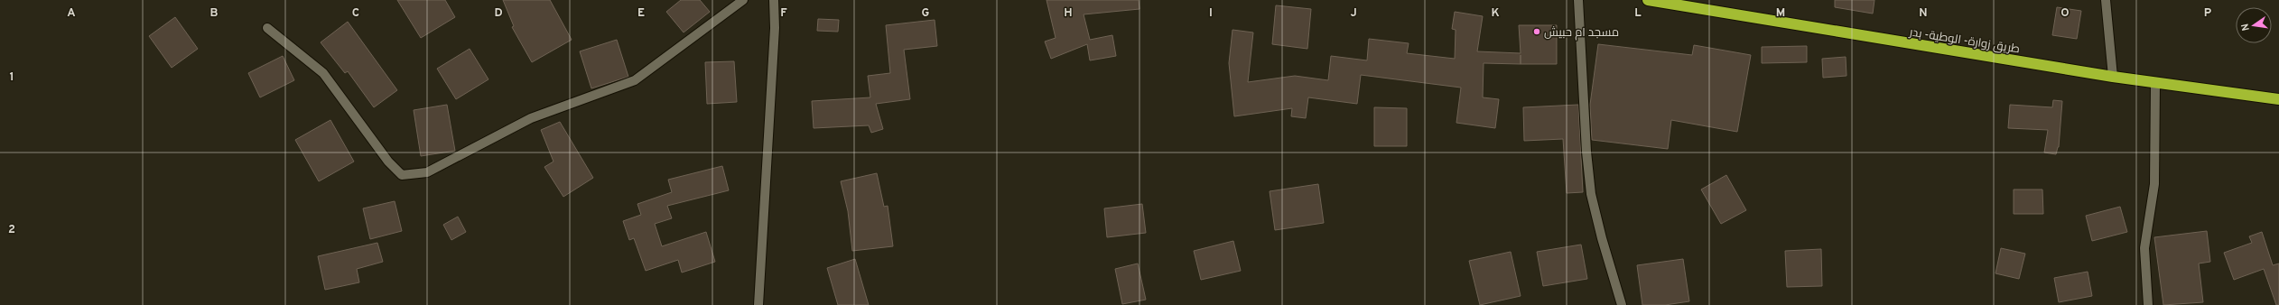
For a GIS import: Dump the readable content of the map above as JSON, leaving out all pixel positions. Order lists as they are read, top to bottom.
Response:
{
  "streets": {
    "highway": ["طريق زوارة- الوطية- بدر"]
  },
  "places": ["مسجد ام حبيش"],
  "north": "left",
  "grid": {
    "columns": [
      "A",
      "B",
      "C",
      "D",
      "E",
      "F",
      "G",
      "H",
      "I",
      "J",
      "K",
      "L",
      "M",
      "N",
      "O",
      "P"
    ],
    "rows": ["1", "2"]
  }
}
